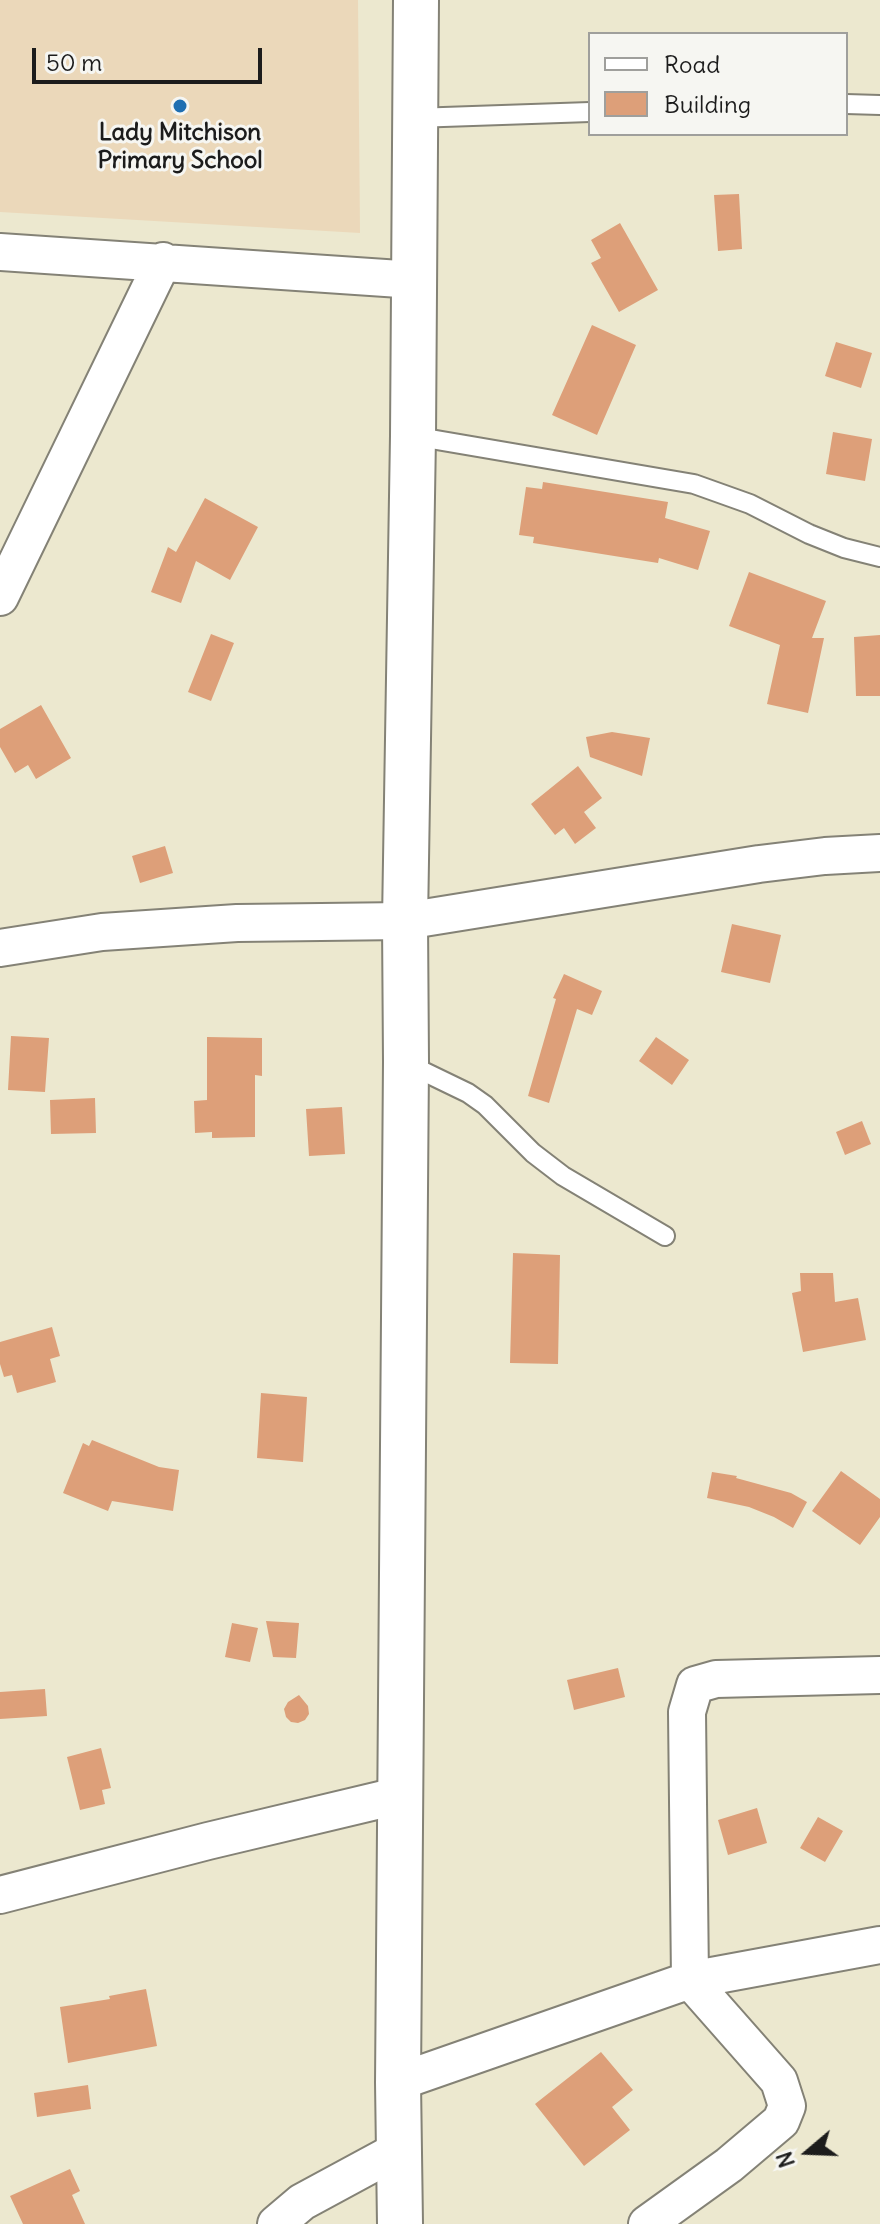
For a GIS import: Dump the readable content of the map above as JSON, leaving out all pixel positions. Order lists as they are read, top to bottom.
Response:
{
  "places": ["Lady Mitchison Primary School"],
  "legend": ["Road", "Building"],
  "scale_bar": "50 m",
  "north": "left"
}
